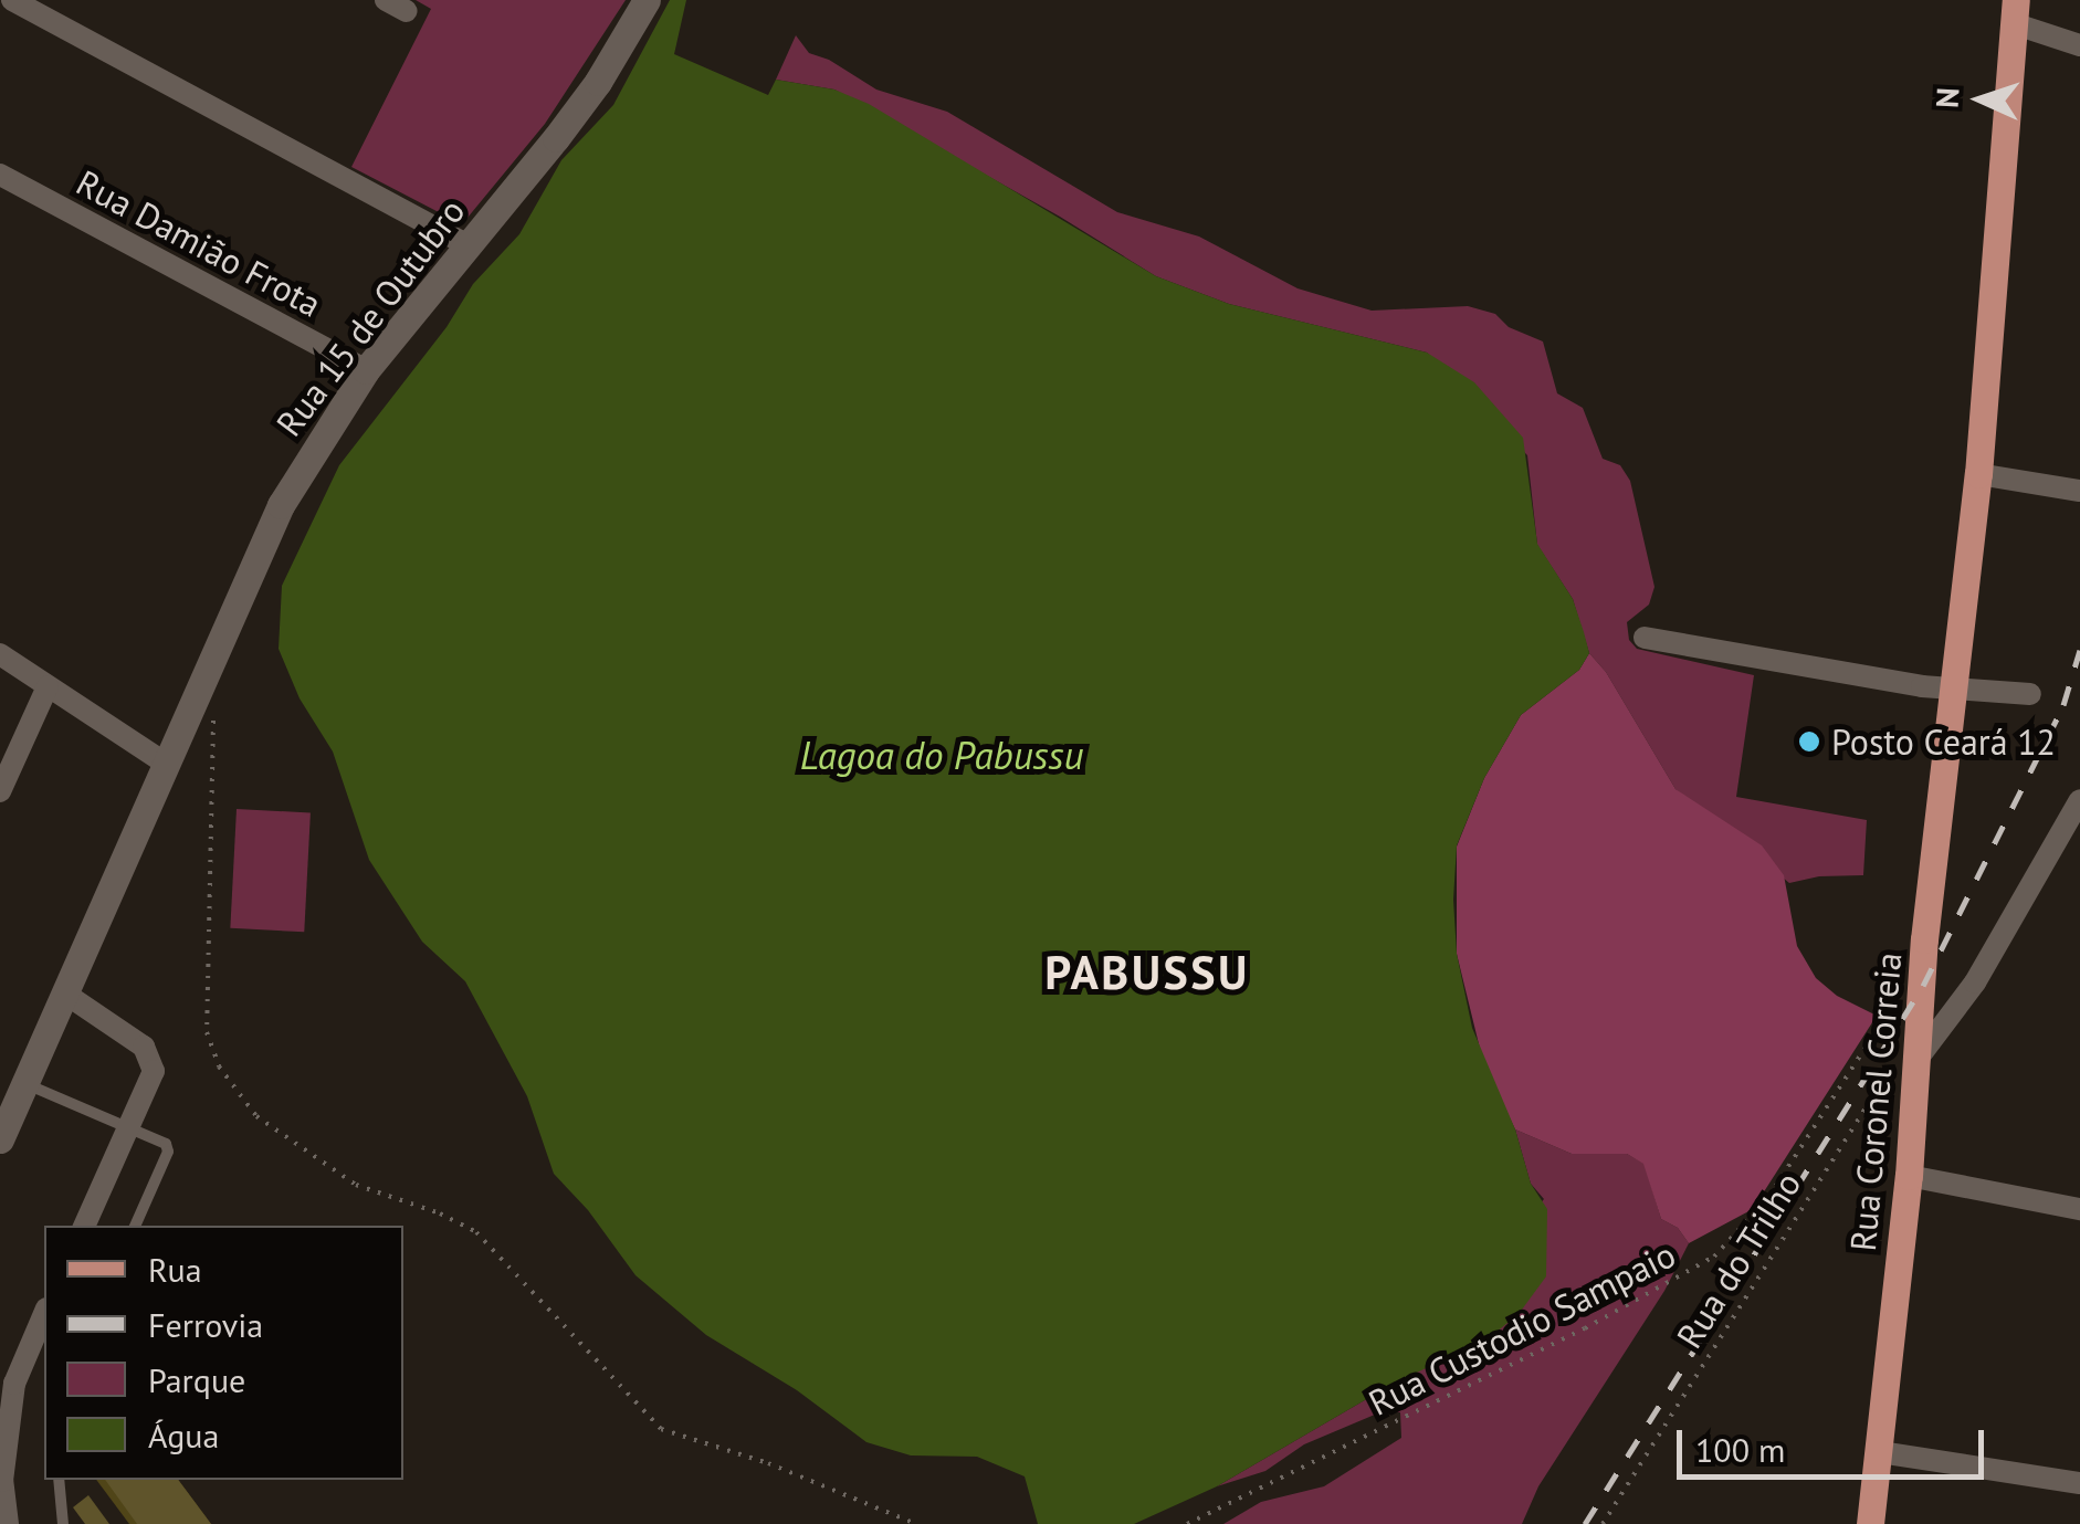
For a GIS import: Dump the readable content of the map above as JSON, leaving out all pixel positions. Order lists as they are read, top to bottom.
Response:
{
  "streets": {
    "main road": ["Rua 15 de Outubro", "Rua Coronel Correia"],
    "street": ["Rua Damião Frota"],
    "path": ["Rua do Trilho", "Rua Custodio Sampaio"]
  },
  "crossings": [
    ["Rua Damião Frota", "Rua 15 de Outubro"],
    ["Rua Coronel Correia", "Rua do Trilho"]
  ],
  "districts": ["PABUSSU"],
  "water": ["Lagoa do Pabussu"],
  "places": ["Posto Ceará 12"],
  "legend": [
    "Rua",
    "Ferrovia",
    "Parque",
    "Água"
  ],
  "scale_bar": "100 m",
  "north": "left"
}
